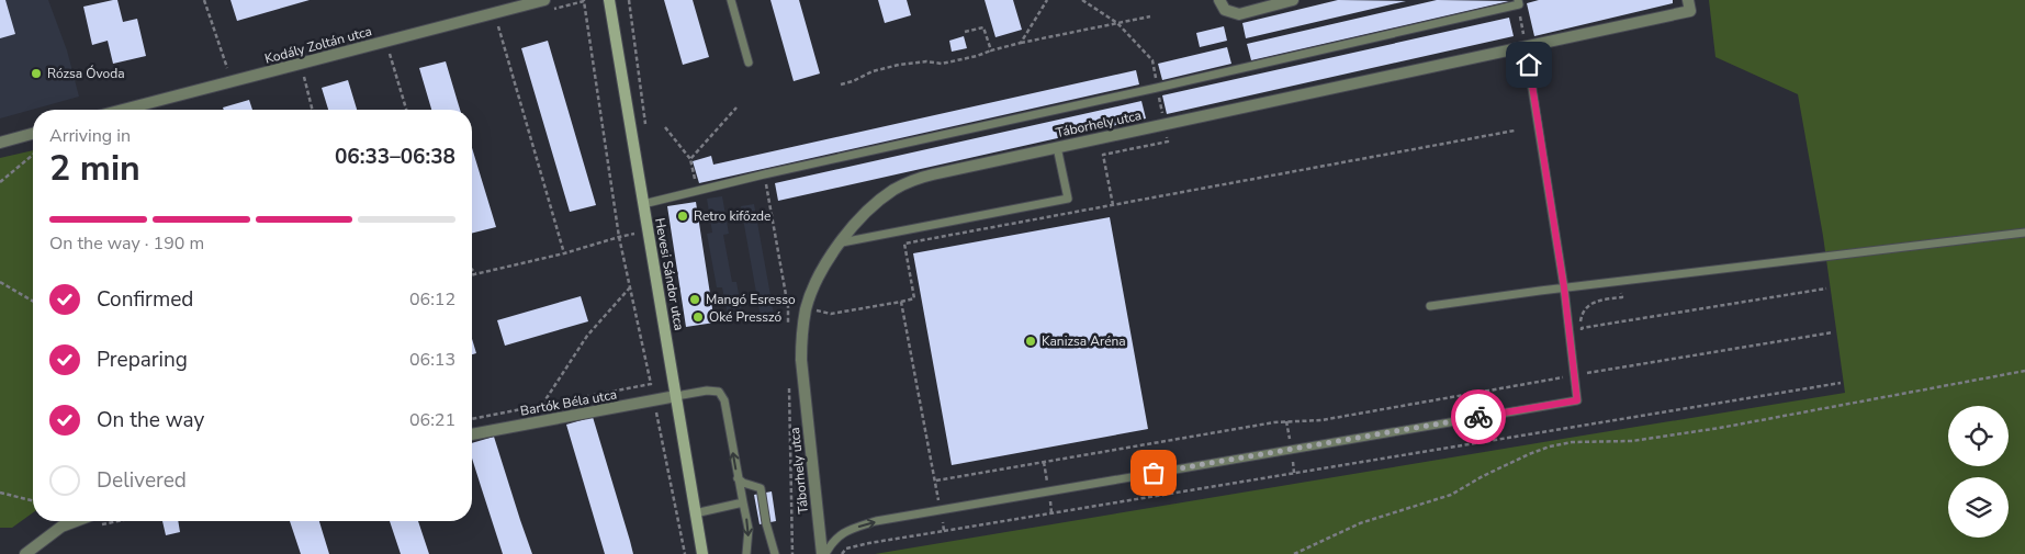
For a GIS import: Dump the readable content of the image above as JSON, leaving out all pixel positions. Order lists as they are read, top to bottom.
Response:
{
  "streets": {
    "main road": ["Hevesi Sándor utca"],
    "street": ["Kodály Zoltán utca", "Táborhely utca", "Bartók Béla utca"]
  },
  "crossings": [
    ["Hevesi Sándor utca", "Bartók Béla utca"]
  ],
  "places": [
    "Rózsa Óvoda",
    "Retro kifőzde",
    "Mangó Esresso",
    "Oké Presszó",
    "Kanizsa Aréna"
  ],
  "page": {
    "heading": ["2 min", "Arriving in", "06:33–06:38"],
    "bar": "On the way · 190 m",
    "list": [
      ["Confirmed", "06:12"],
      ["Preparing", "06:13"],
      ["On the way", "06:21"],
      "Delivered"
    ]
  }
}
